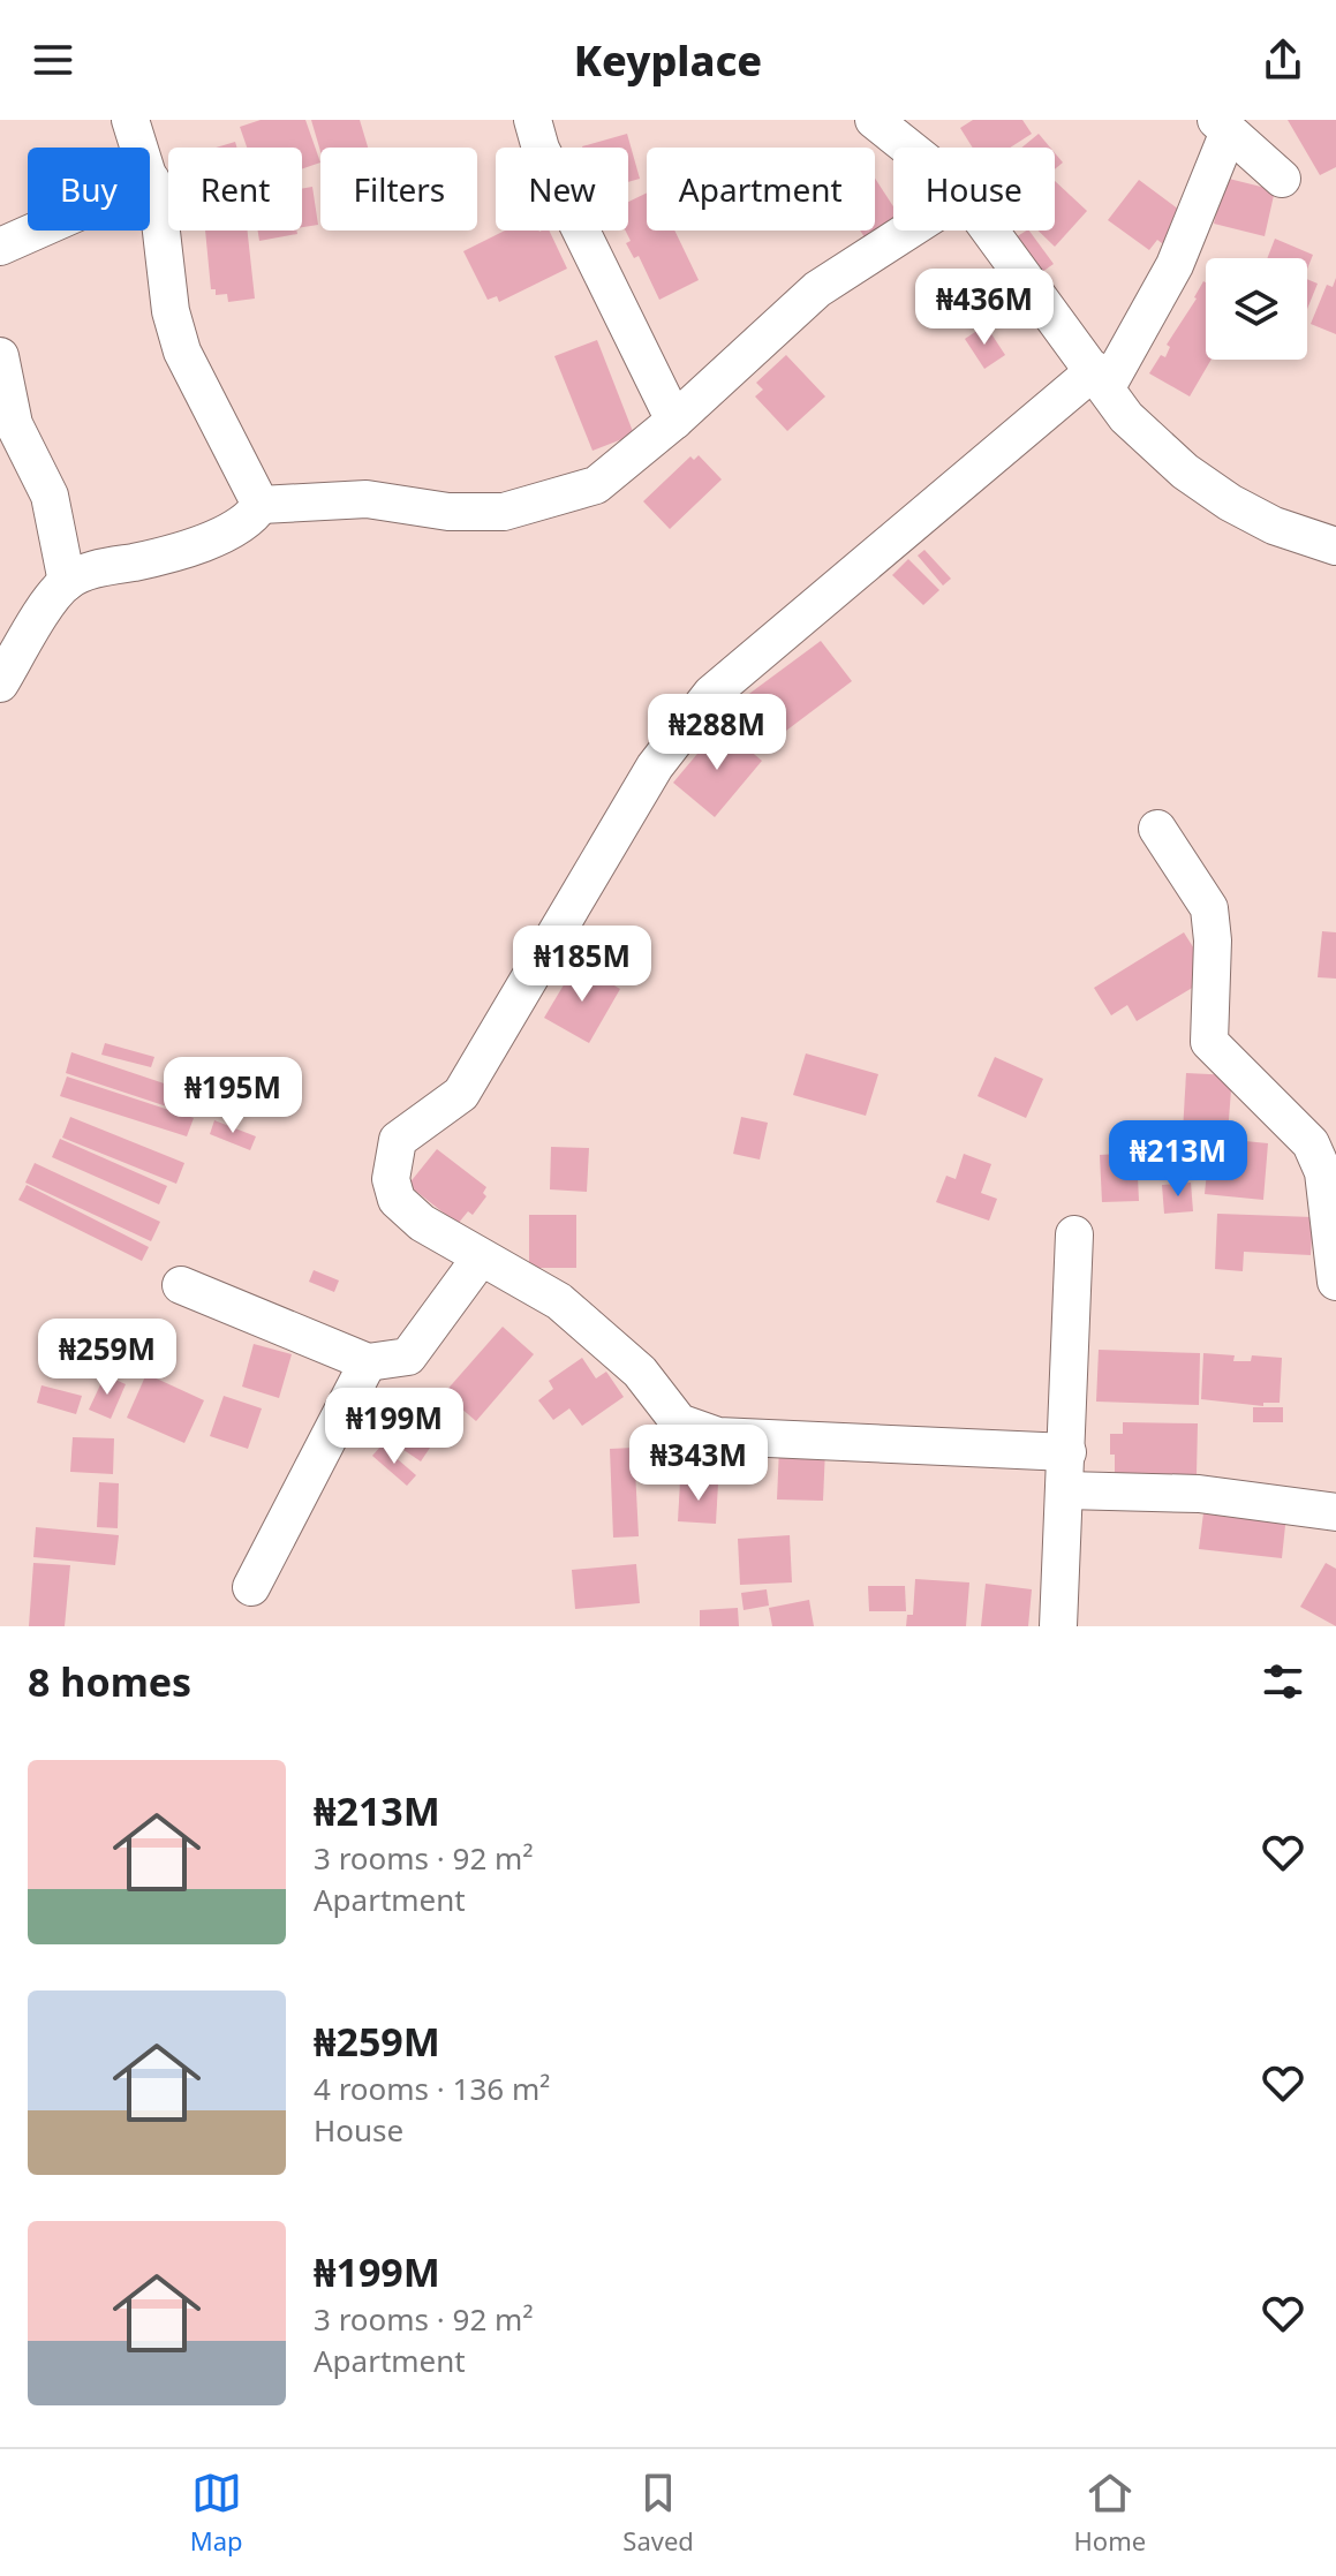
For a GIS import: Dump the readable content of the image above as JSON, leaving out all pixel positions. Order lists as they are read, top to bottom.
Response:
{
  "page": {
    "header": "Keyplace",
    "chip": [
      "Buy",
      "Rent",
      "Filters",
      "New",
      "Apartment",
      "House"
    ],
    "price": [
      "₦436M",
      "₦288M",
      "₦185M",
      "₦195M",
      "₦213M",
      "₦259M",
      "₦199M",
      "₦343M"
    ],
    "heading": "8 homes",
    "list": [
      {
        "name": "₦213M",
        "note": "3 rooms · 92 m² · Apartment"
      },
      {
        "name": "₦259M",
        "note": "4 rooms · 136 m² · House"
      },
      {
        "name": "₦199M",
        "note": "3 rooms · 92 m² · Apartment"
      }
    ],
    "tabs": ["Map", "Saved", "Home"]
  }
}
